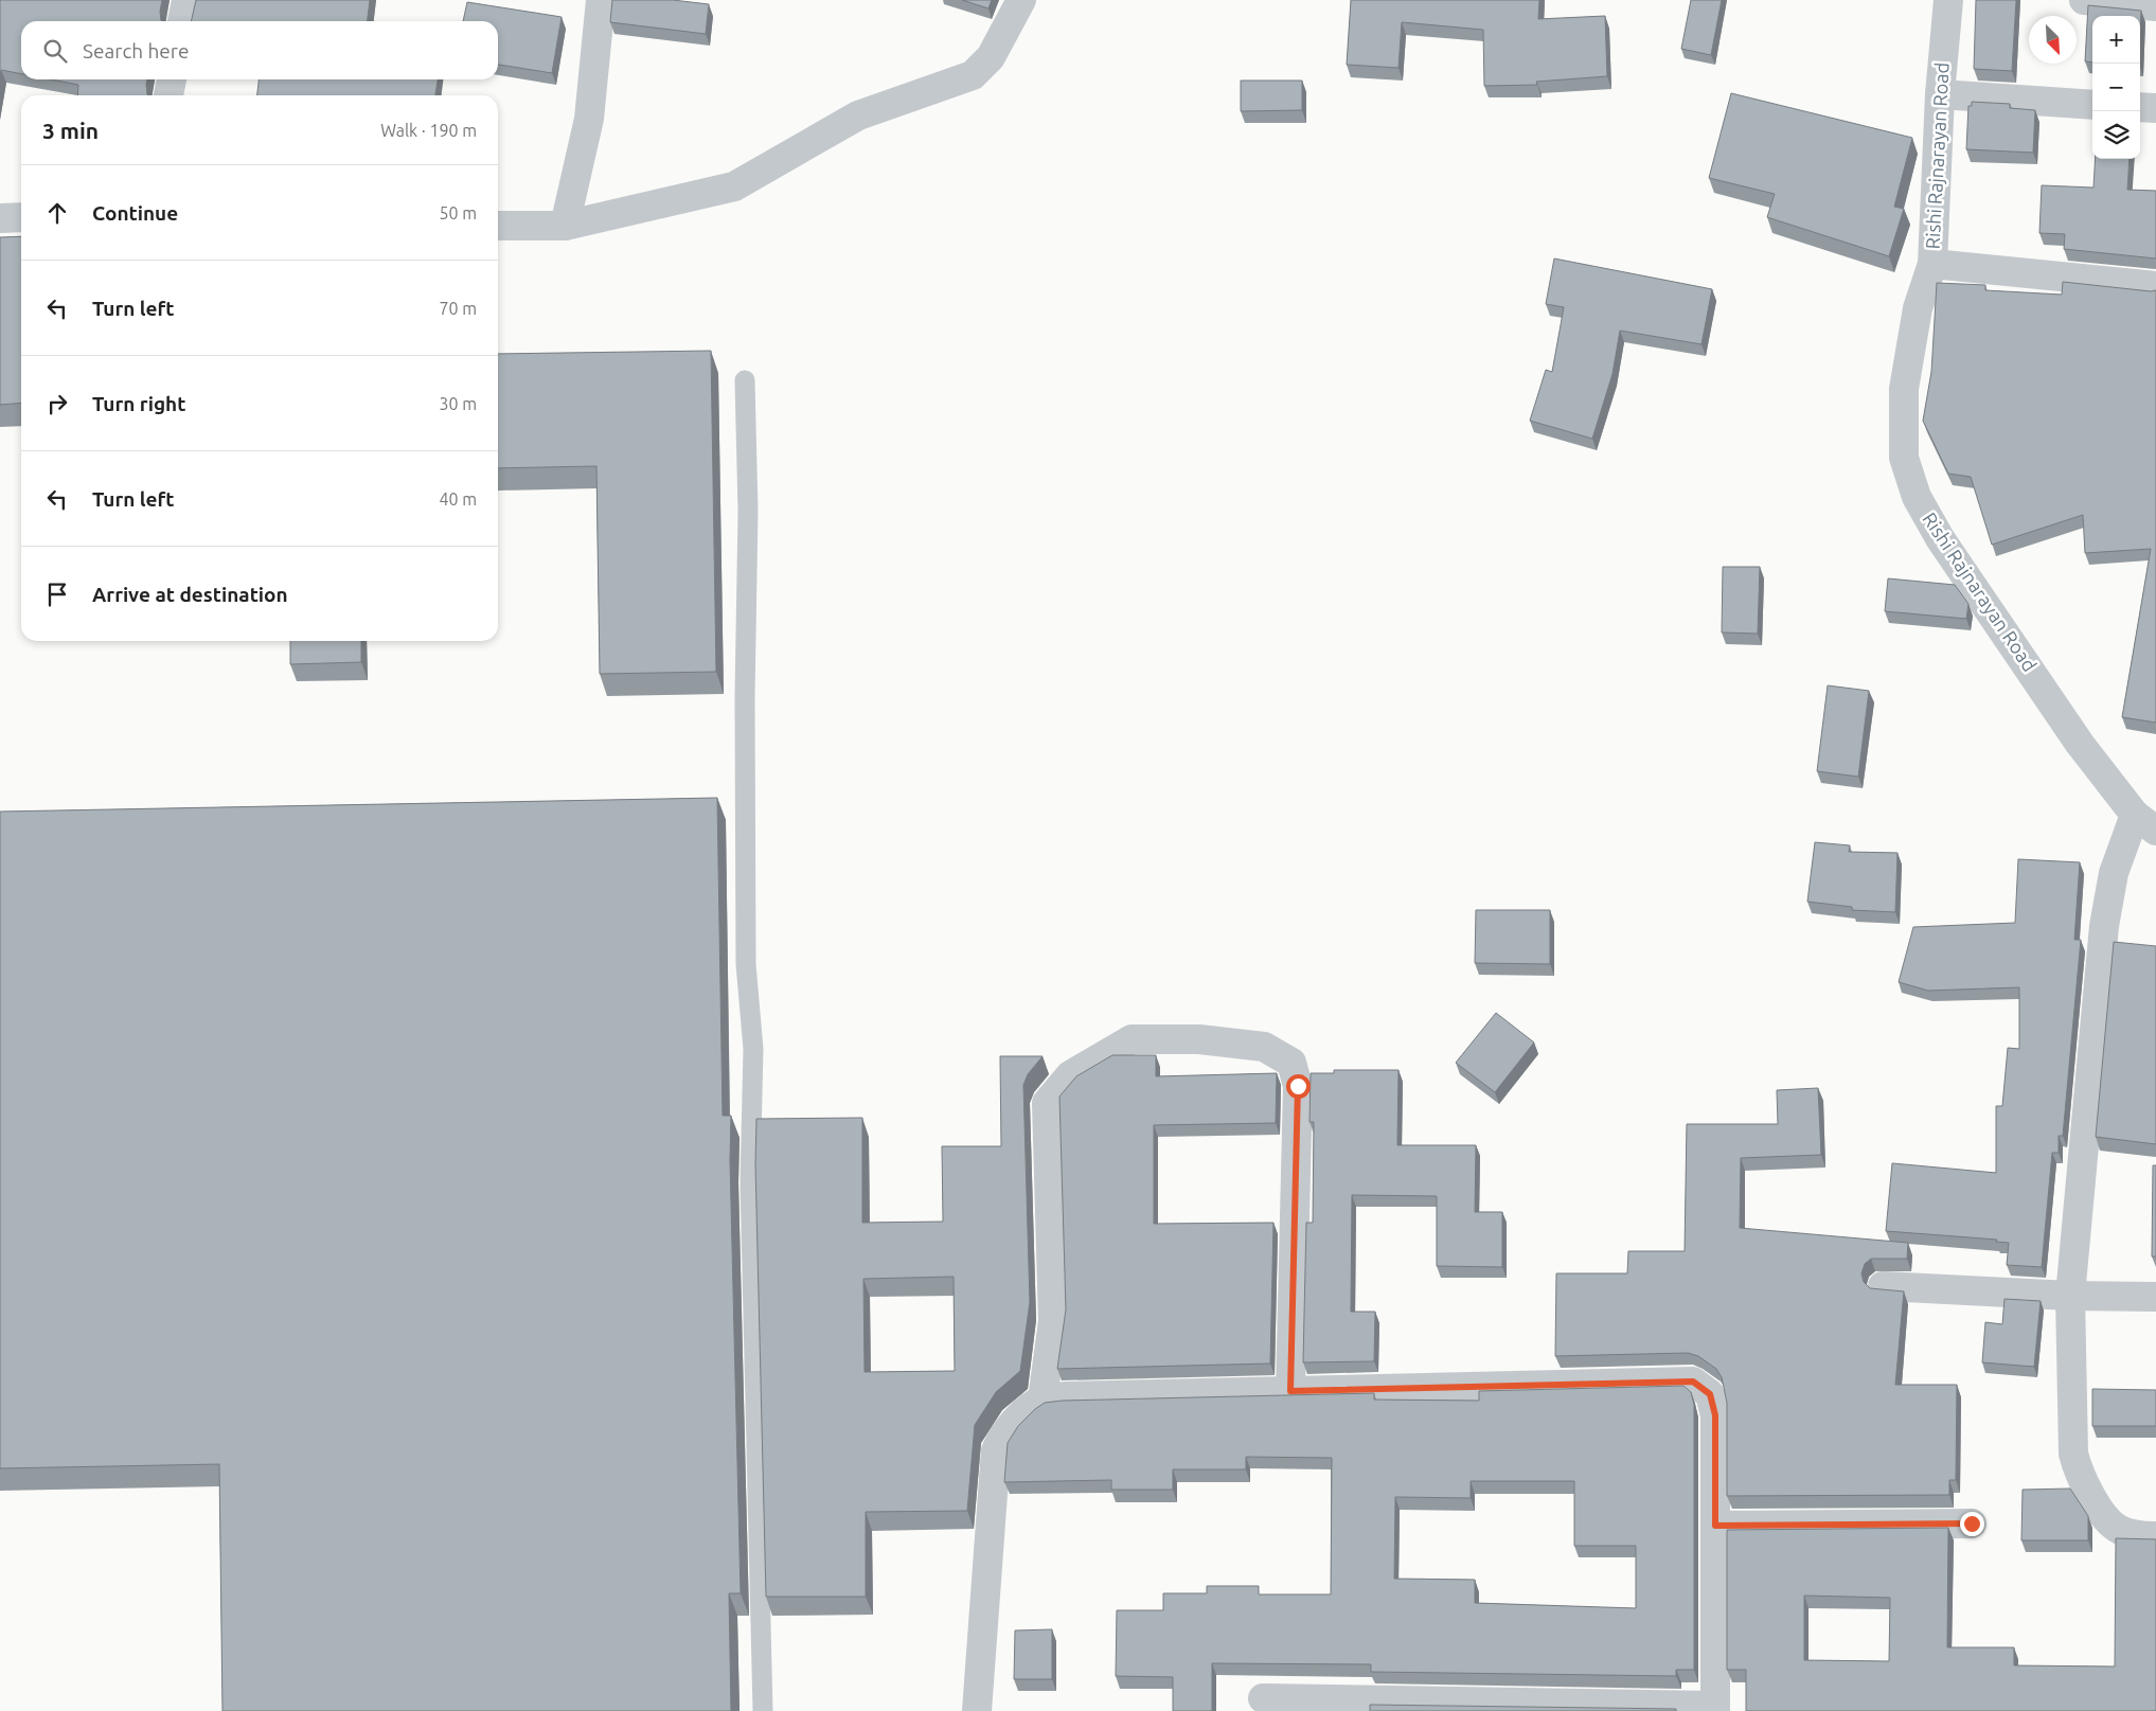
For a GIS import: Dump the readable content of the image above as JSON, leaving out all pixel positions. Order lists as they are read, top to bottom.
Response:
{
  "streets": {
    "street": ["Rishi Rajnarayan Road"]
  },
  "north": "bottom right",
  "page": {
    "map_buttons": ["+", "−"],
    "search": "Search here",
    "heading": ["3 min", "Walk · 190 m"],
    "list": [
      ["Continue", "50 m"],
      ["Turn left", "70 m"],
      ["Turn right", "30 m"],
      ["Turn left", "40 m"],
      "Arrive at destination"
    ]
  }
}
